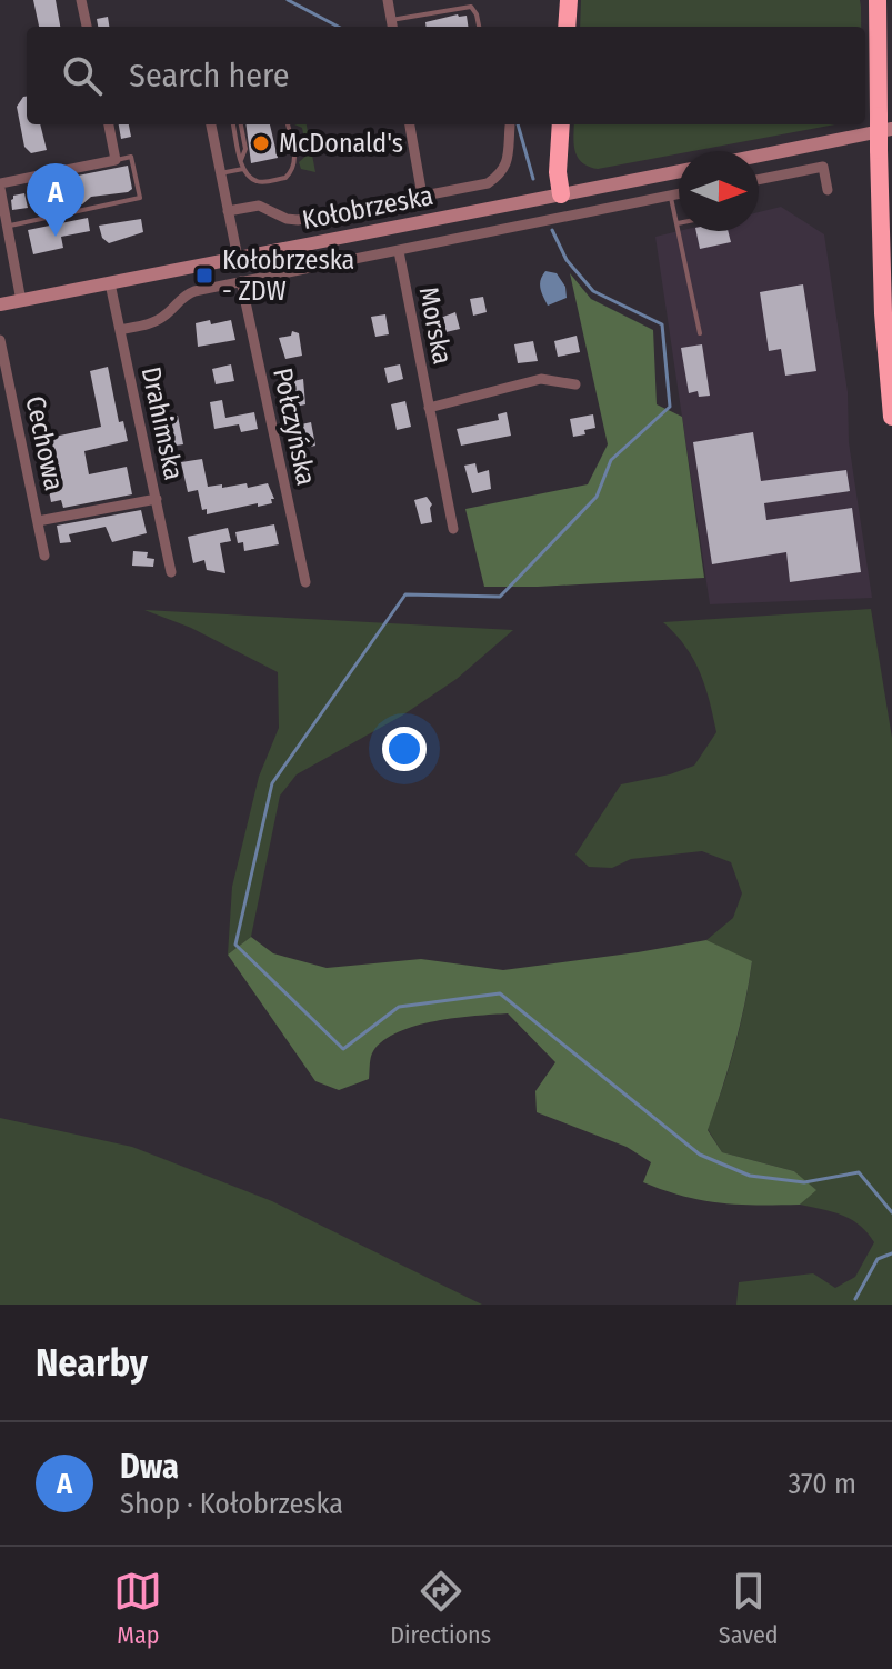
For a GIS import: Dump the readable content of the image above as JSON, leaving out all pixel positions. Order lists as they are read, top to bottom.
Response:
{
  "streets": {
    "main road": ["Kołobrzeska"],
    "street": [
      "Morska",
      "Drahimska",
      "Połczyńska",
      "Cechowa"
    ]
  },
  "crossings": [
    ["Kołobrzeska", "Drahimska"]
  ],
  "places": {
    "other": ["McDonald's"],
    "transit": ["Kołobrzeska - ZDW"]
  },
  "north": "right",
  "page": {
    "search": "Search here",
    "pins": "A",
    "heading": "Nearby",
    "list": [
      {
        "mark": "A",
        "name": "Dwa",
        "note": "Shop · Kołobrzeska",
        "value": "370 m"
      }
    ],
    "nav": ["Map", "Directions", "Saved"]
  }
}
